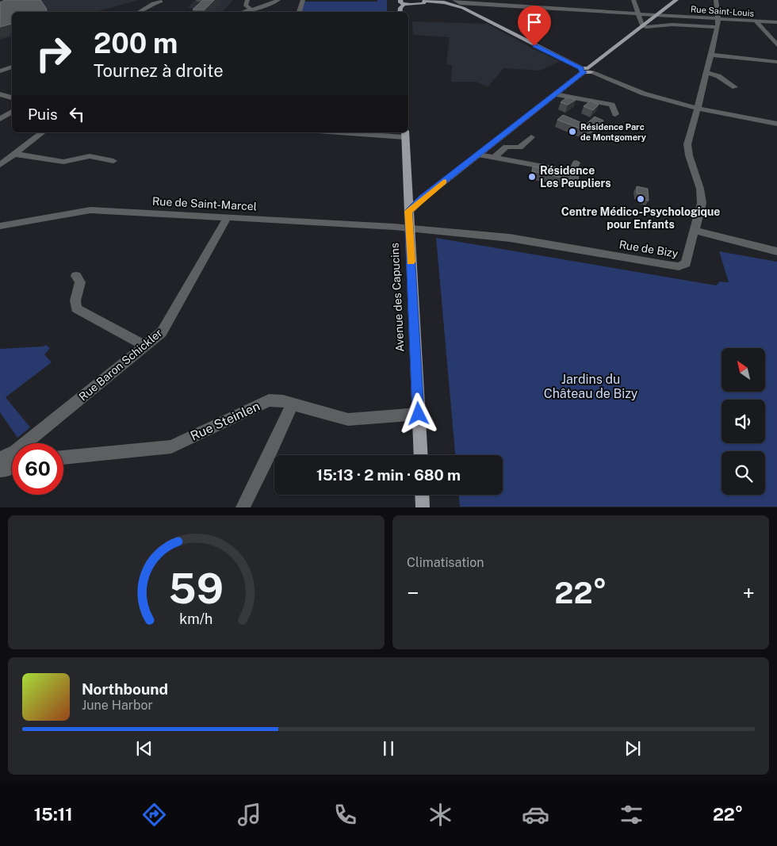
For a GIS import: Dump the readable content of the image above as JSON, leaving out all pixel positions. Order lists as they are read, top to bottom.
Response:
{
  "streets": {
    "main road": ["Avenue des Capucins"],
    "street": [
      "Rue Saint-Louis",
      "Rue de Saint-Marcel",
      "Rue de Bizy",
      "Rue Baron Schickler",
      "Rue Steinlen"
    ]
  },
  "crossings": [
    ["Rue Saint-Louis", "Rue de Bizy"],
    ["Rue de Saint-Marcel", "Rue de Bizy"],
    ["Rue de Saint-Marcel", "Avenue des Capucins"],
    ["Rue de Saint-Marcel", "Rue Baron Schickler"],
    ["Rue de Bizy", "Avenue des Capucins"],
    ["Avenue des Capucins", "Rue Steinlen"]
  ],
  "parks": ["Jardins du Château de Bizy"],
  "places": ["Résidence Parc de Montgomery", "Résidence Les Peupliers", "Centre Médico-Psychologique pour Enfants"],
  "north": "top left",
  "page": {
    "turn": ["200 m", "Tournez à droite"],
    "then": "Puis",
    "limit": "60",
    "trip": "15:13 · 2 min · 680 m",
    "tile": "Climatisation",
    "heat": ["−", "22°", "+"],
    "song": ["Northbound", "June Harbor"],
    "tabs": ["15:11", "22°"],
    "gauge": ["59", "km/h"]
  }
}
